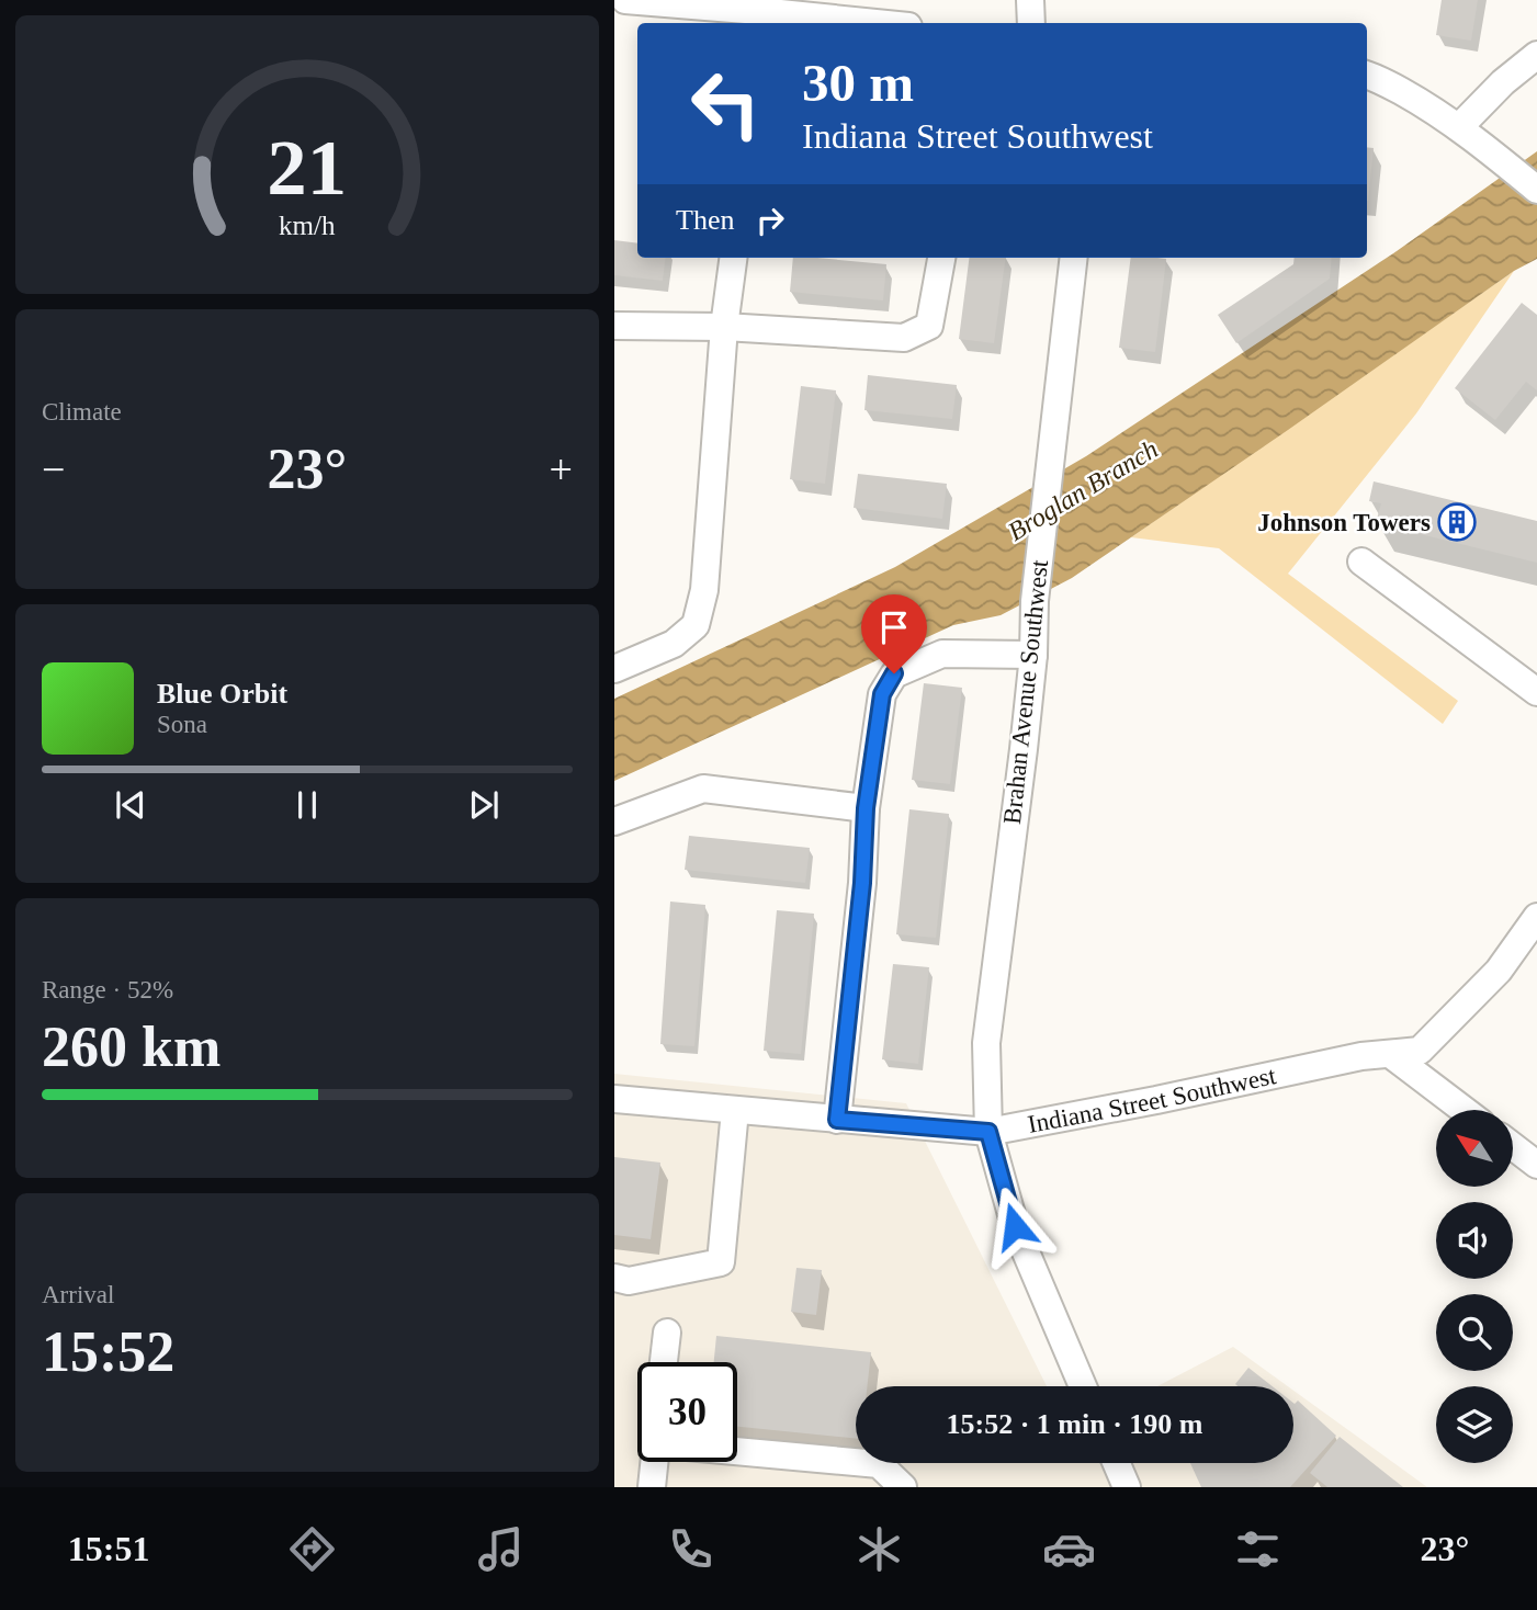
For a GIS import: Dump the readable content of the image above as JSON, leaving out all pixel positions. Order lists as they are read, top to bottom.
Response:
{
  "streets": {
    "street": ["Brahan Avenue Southwest", "Indiana Street Southwest"]
  },
  "crossings": [
    ["Brahan Avenue Southwest", "Indiana Street Southwest"]
  ],
  "water": ["Broglan Branch"],
  "places": {
    "building": ["Johnson Towers"]
  },
  "north": "top left",
  "page": {
    "turn": ["30 m", "Indiana Street Southwest"],
    "then": "Then",
    "tile": [
      "Climate",
      ["Range · 52%", "260 km"],
      ["Arrival", "15:52"]
    ],
    "heat": ["−", "23°", "+"],
    "song": ["Blue Orbit", "Sona"],
    "limit": "30",
    "trip": "15:52 · 1 min · 190 m",
    "tabs": ["15:51", "23°"],
    "gauge": ["21", "km/h"]
  }
}
